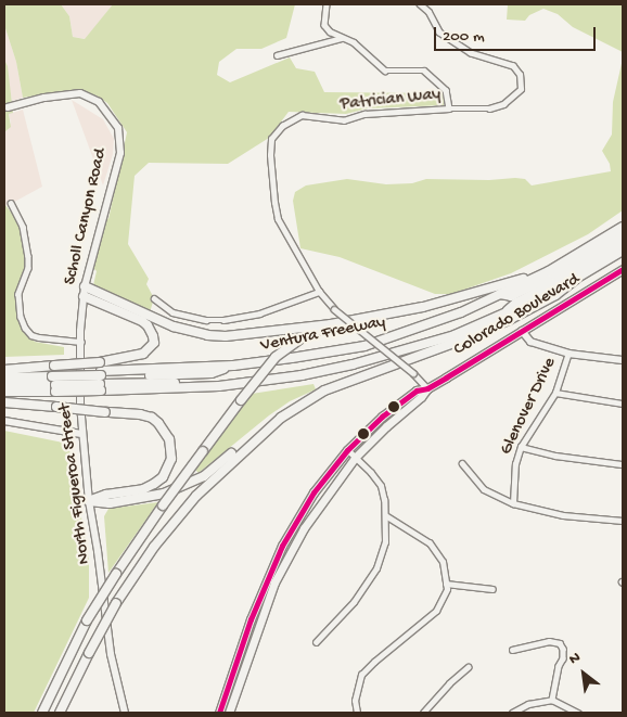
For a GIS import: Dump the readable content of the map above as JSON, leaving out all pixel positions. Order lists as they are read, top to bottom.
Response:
{
  "streets": {
    "highway": ["Ventura Freeway"],
    "main road": ["Colorado Boulevard"],
    "street": [
      "Patrician Way",
      "Scholl Canyon Road",
      "Glenover Drive",
      "North Figueroa Street"
    ]
  },
  "crossings": [
    ["Patrician Way", "Colorado Boulevard"],
    ["Scholl Canyon Road", "North Figueroa Street"]
  ],
  "scale_bar": "200 m",
  "north": "top left"
}
